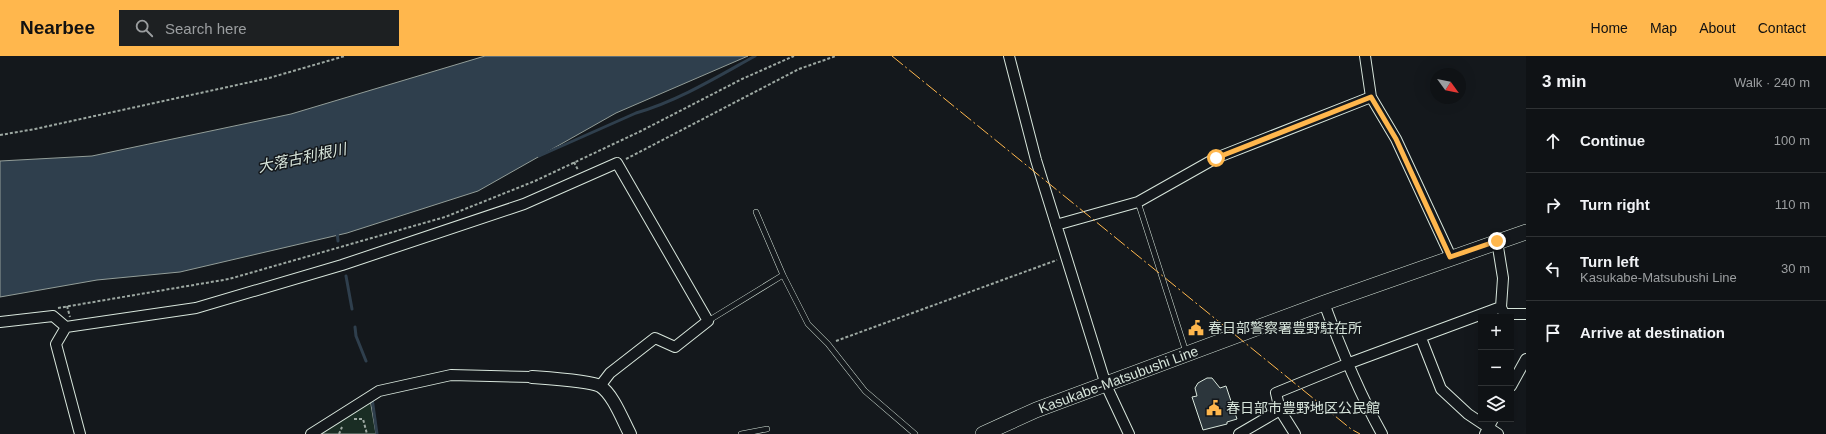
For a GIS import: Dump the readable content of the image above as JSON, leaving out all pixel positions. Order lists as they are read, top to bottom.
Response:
{
  "streets": {
    "main road": ["Kasukabe-Matsubushi Line"]
  },
  "water": ["大落古利根川"],
  "places": {
    "public building": ["春日部警察署豊野駐在所", "春日部市豊野地区公民館"]
  },
  "north": "bottom right",
  "page": {
    "header": "Nearbee",
    "search": "Search here",
    "nav": [
      "Home",
      "Map",
      "About",
      "Contact"
    ],
    "heading": ["3 min", "Walk · 240 m"],
    "list": [
      ["Continue", "100 m"],
      ["Turn right", "110 m"],
      ["Turn left", "Kasukabe-Matsubushi Line", "30 m"],
      "Arrive at destination"
    ],
    "map_buttons": ["+", "−"]
  }
}
